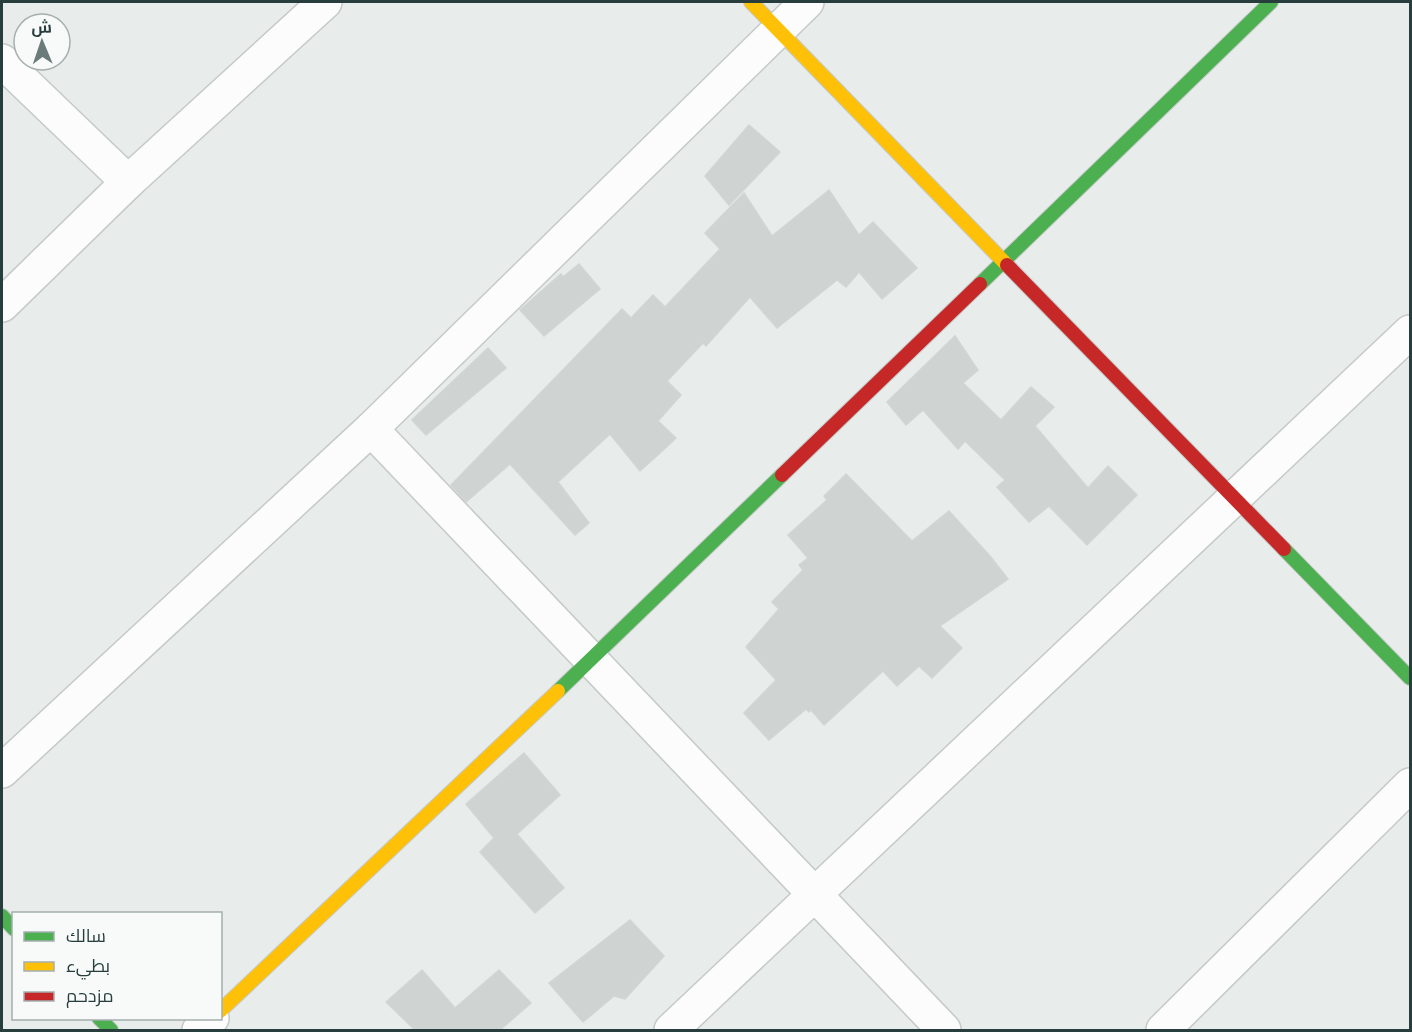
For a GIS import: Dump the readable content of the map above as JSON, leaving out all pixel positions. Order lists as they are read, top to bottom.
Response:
{
  "legend": ["سالك", "بطيء", "مزدحم"],
  "north": "top"
}
